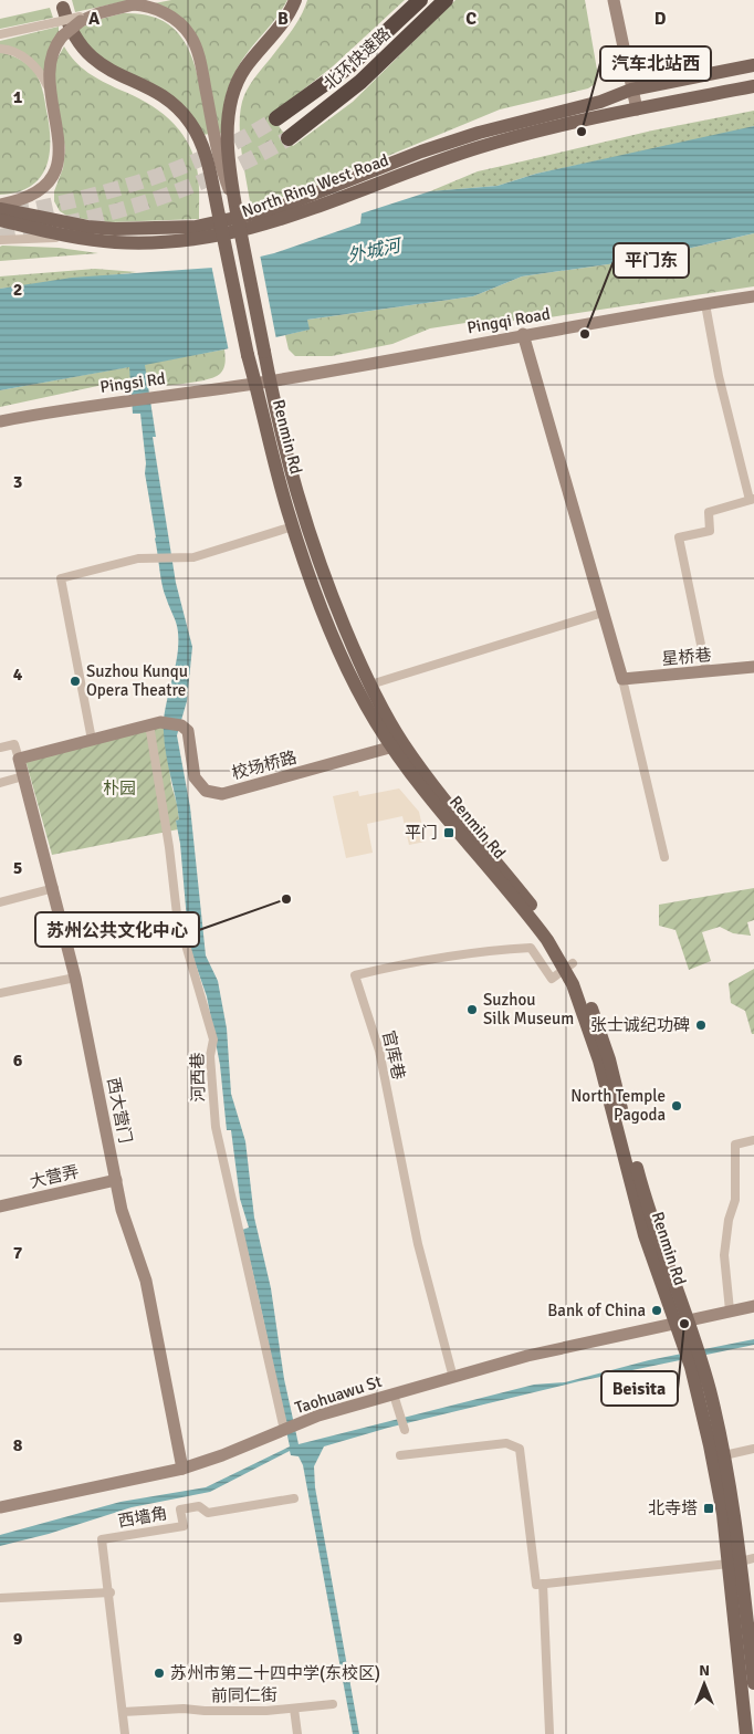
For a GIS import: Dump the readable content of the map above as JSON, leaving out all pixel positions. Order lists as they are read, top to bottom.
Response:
{
  "streets": {
    "highway": ["北环快速路"],
    "main road": ["North Ring West Road", "Renmin Rd"],
    "street": [
      "Pingqi Road",
      "Pingsi Rd",
      "星桥巷",
      "校场桥路",
      "官库巷",
      "河西巷",
      "西大营门",
      "大营弄",
      "Taohuawu St",
      "西墙角",
      "前同仁街"
    ]
  },
  "crossings": [
    ["Pingqi Road", "Pingsi Rd"],
    ["Pingqi Road", "Renmin Rd"],
    ["Pingsi Rd", "Renmin Rd"],
    ["Renmin Rd", "校场桥路"],
    ["Renmin Rd", "官库巷"],
    ["Renmin Rd", "Taohuawu St"],
    ["校场桥路", "河西巷"],
    ["校场桥路", "西大营门"],
    ["官库巷", "Taohuawu St"],
    ["河西巷", "Taohuawu St"],
    ["西大营门", "大营弄"],
    ["西大营门", "Taohuawu St"],
    ["西墙角", "前同仁街"]
  ],
  "water": ["外城河"],
  "parks": ["朴园"],
  "places": {
    "other": [
      "汽车北站西",
      "平门东",
      "Suzhou Kunqu Opera Theatre",
      "苏州公共文化中心",
      "Suzhou Silk Museum",
      "张士诚纪功碑",
      "North Temple Pagoda",
      "Bank of China",
      "Beisita",
      "苏州市第二十四中学(东校区)"
    ],
    "transit": ["平门", "北寺塔"]
  },
  "north": "top",
  "grid": {
    "columns": [
      "A",
      "B",
      "C",
      "D"
    ],
    "rows": [
      "1",
      "2",
      "3",
      "4",
      "5",
      "6",
      "7",
      "8",
      "9"
    ]
  }
}
